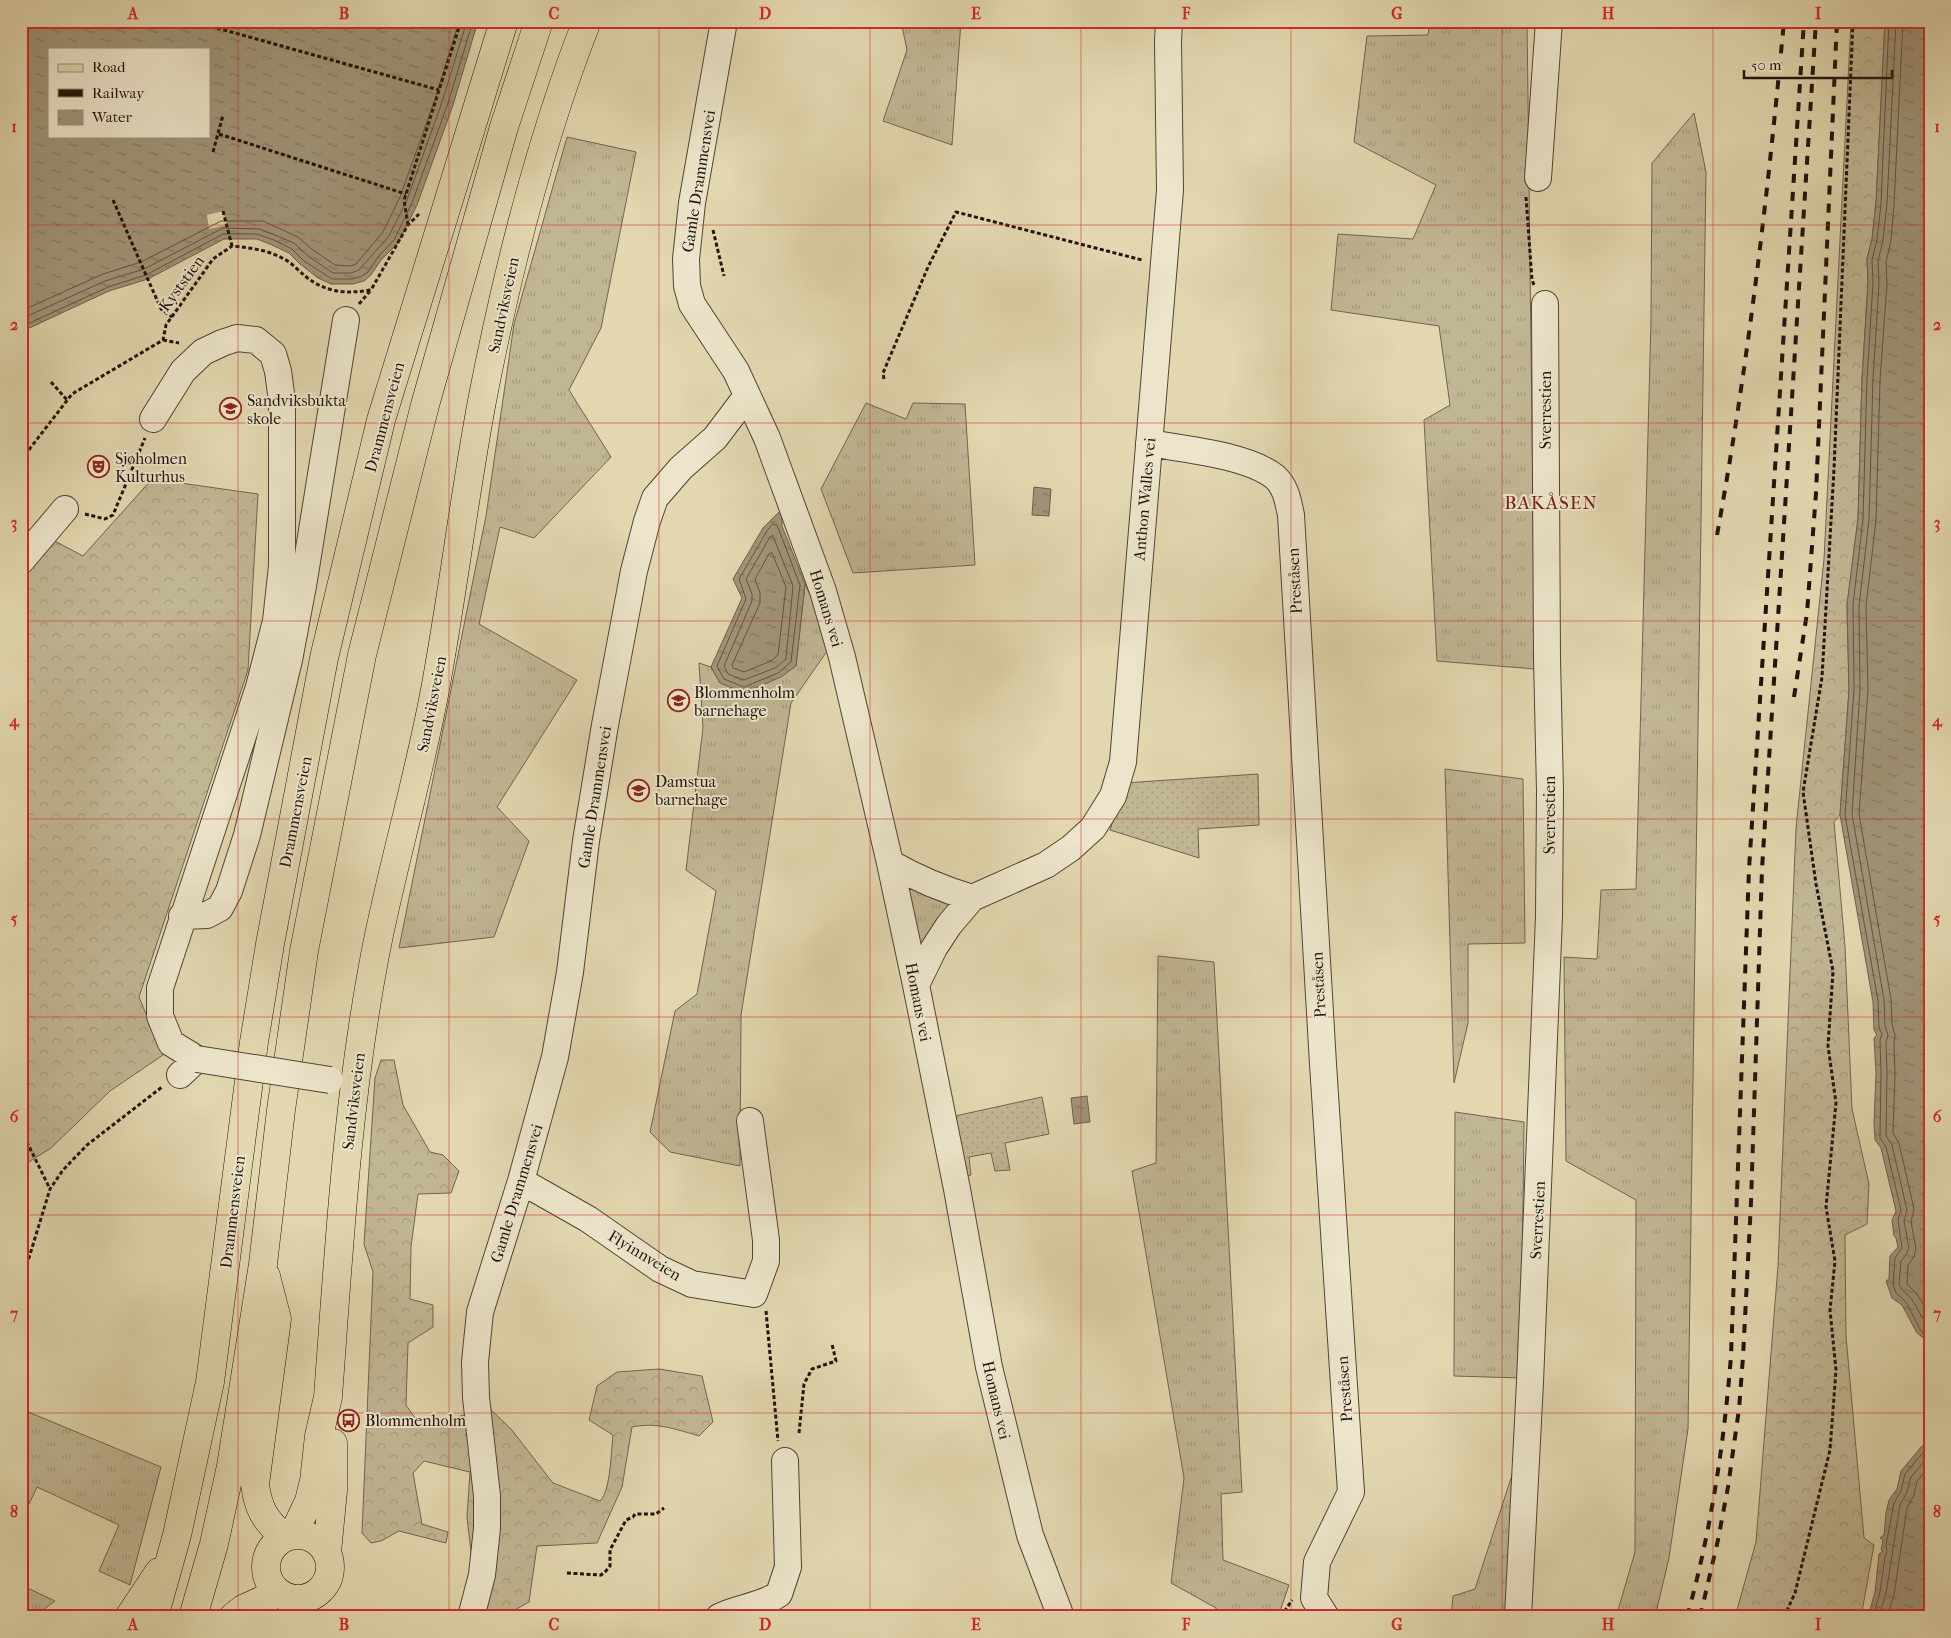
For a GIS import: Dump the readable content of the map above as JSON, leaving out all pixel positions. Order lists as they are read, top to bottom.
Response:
{
  "streets": {
    "main road": ["Sandviksveien", "Drammensveien"],
    "street": [
      "Gamle Drammensvei",
      "Sverrestien",
      "Anthon Walles vei",
      "Preståsen",
      "Homans vei",
      "Flyinnveien"
    ],
    "path": ["Kyststien"]
  },
  "crossings": [
    ["Gamle Drammensvei", "Homans vei"],
    ["Gamle Drammensvei", "Flyinnveien"],
    ["Anthon Walles vei", "Preståsen"],
    ["Anthon Walles vei", "Homans vei"]
  ],
  "districts": ["BAKÅSEN"],
  "places": {
    "school or university": ["Sandviksbukta skole", "Blommenholm barnehage", "Damstua barnehage"],
    "theatre": ["Sjøholmen Kulturhus"],
    "bus stop": ["Blommenholm"]
  },
  "legend": ["Road", "Railway", "Water"],
  "scale_bar": "50 m",
  "grid": {
    "columns": [
      "A",
      "B",
      "C",
      "D",
      "E",
      "F",
      "G",
      "H",
      "I"
    ],
    "rows": [
      "1",
      "2",
      "3",
      "4",
      "5",
      "6",
      "7",
      "8"
    ]
  }
}
